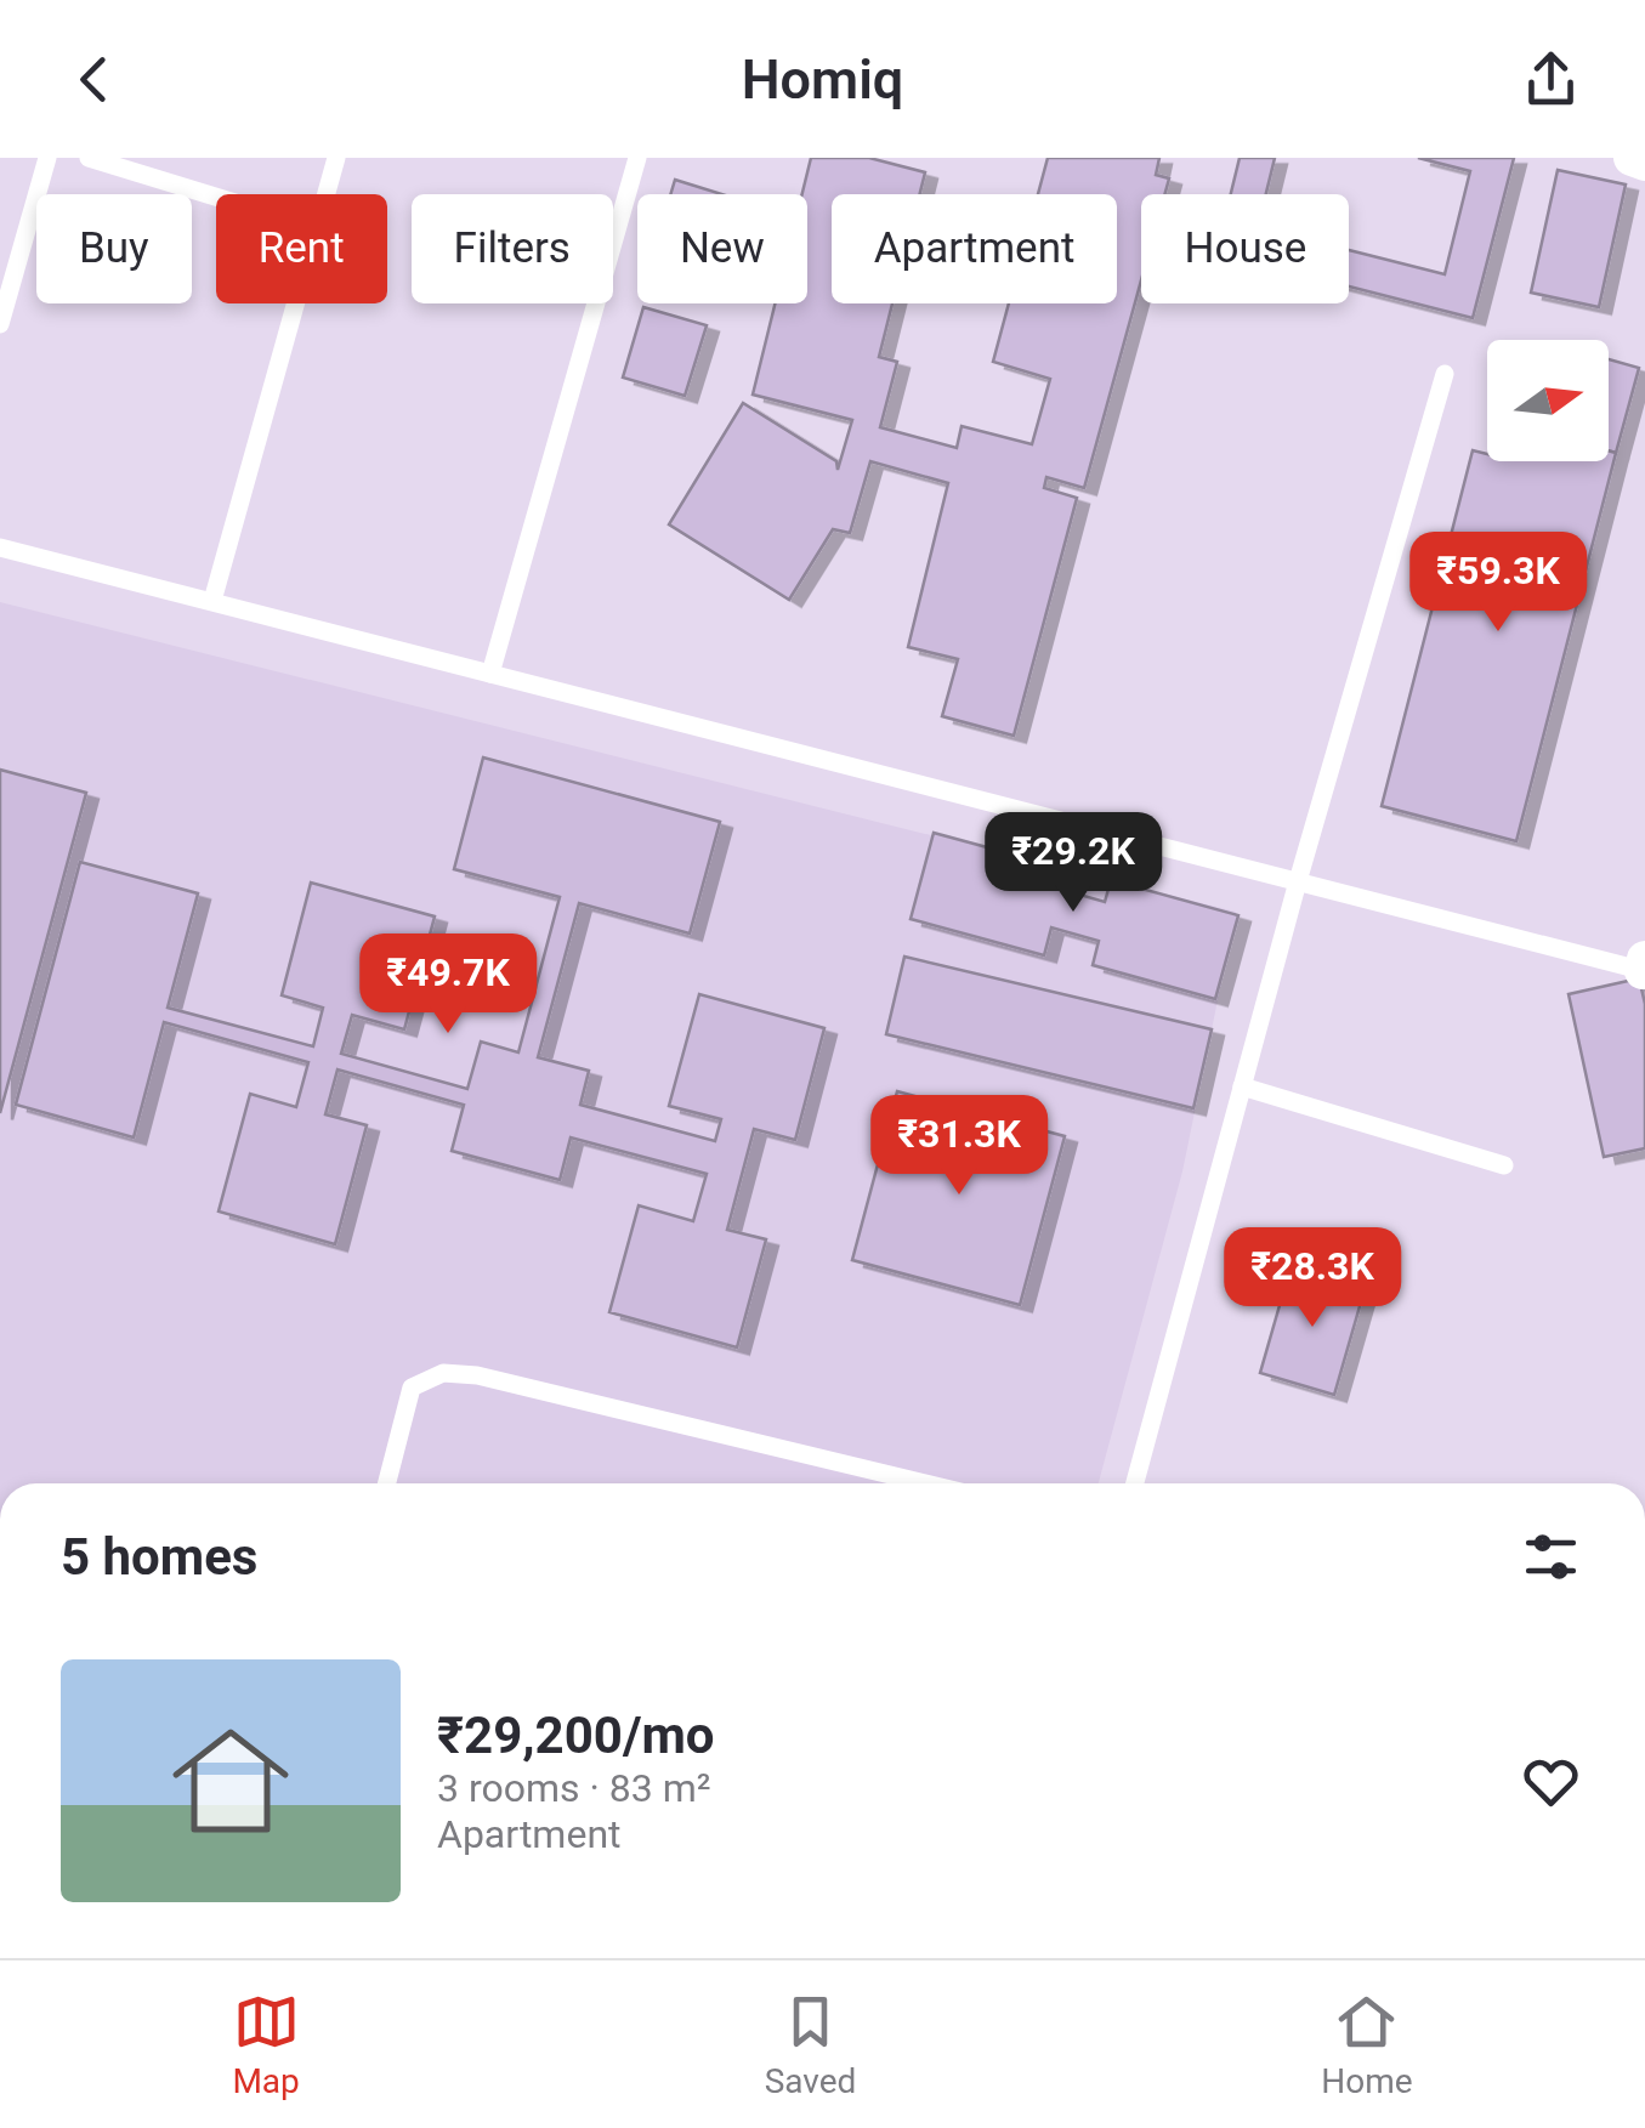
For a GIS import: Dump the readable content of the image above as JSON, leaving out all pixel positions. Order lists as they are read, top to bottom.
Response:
{
  "north": "right",
  "page": {
    "header": "Homiq",
    "chip": [
      "Buy",
      "Rent",
      "Filters",
      "New",
      "Apartment",
      "House"
    ],
    "price": [
      "₹59.3K",
      "₹29.2K",
      "₹49.7K",
      "₹31.3K",
      "₹28.3K"
    ],
    "heading": "5 homes",
    "list": [
      {
        "name": "₹29,200/mo",
        "note": "3 rooms · 83 m² · Apartment"
      }
    ],
    "tabs": ["Map", "Saved", "Home"]
  }
}
